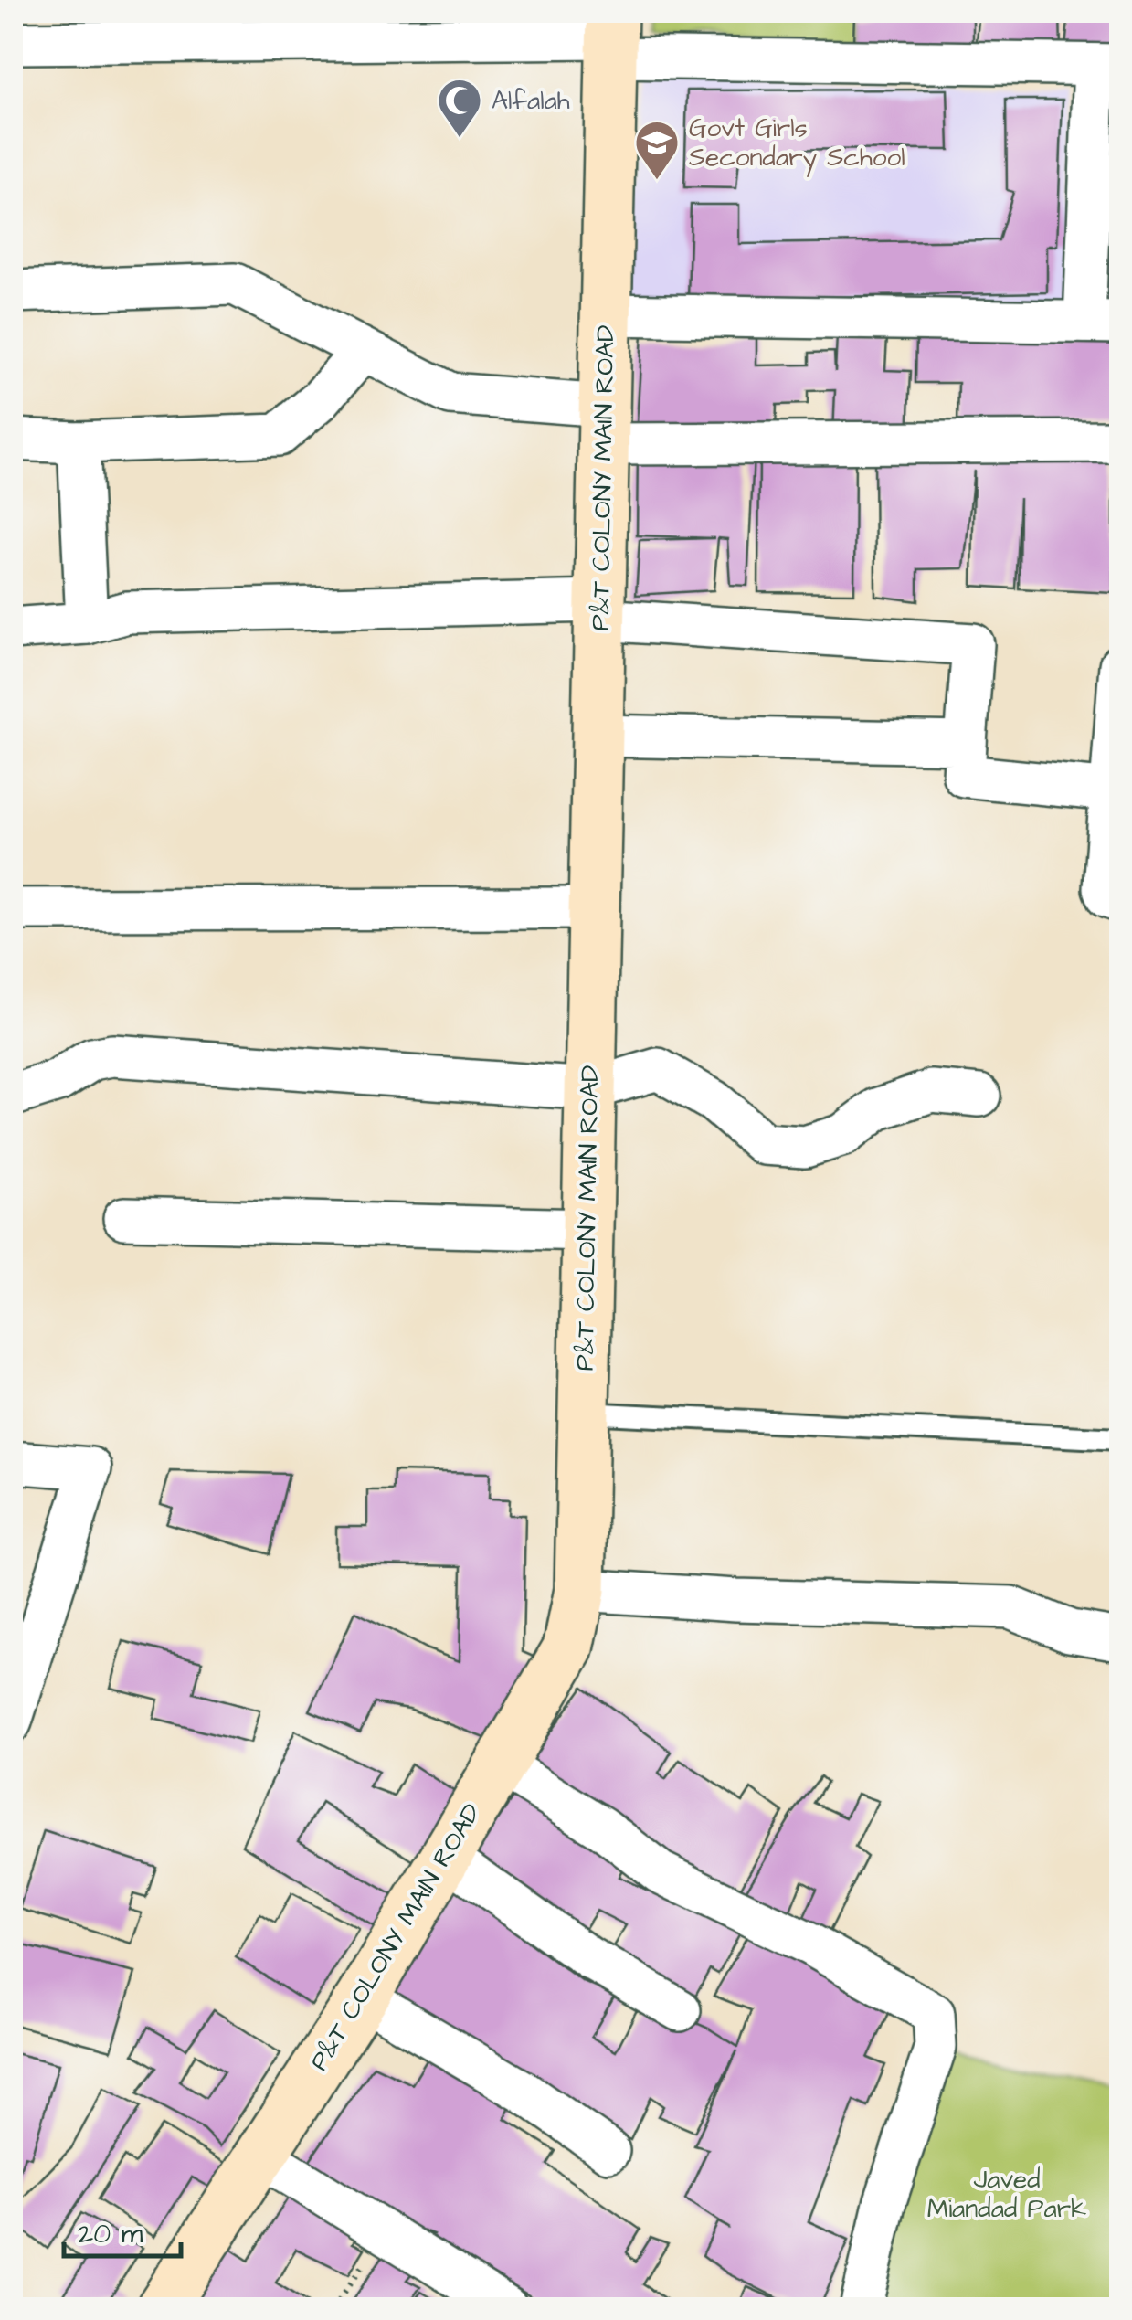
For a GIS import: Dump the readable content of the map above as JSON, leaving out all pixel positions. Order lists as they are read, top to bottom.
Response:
{
  "streets": {
    "street": ["P&T COLONY MAIN ROAD"]
  },
  "parks": ["Javed Miandad Park"],
  "places": {
    "mosque": ["Alfalah"],
    "school or university": ["Govt Girls Secondary School"]
  },
  "scale_bar": "20 m"
}
